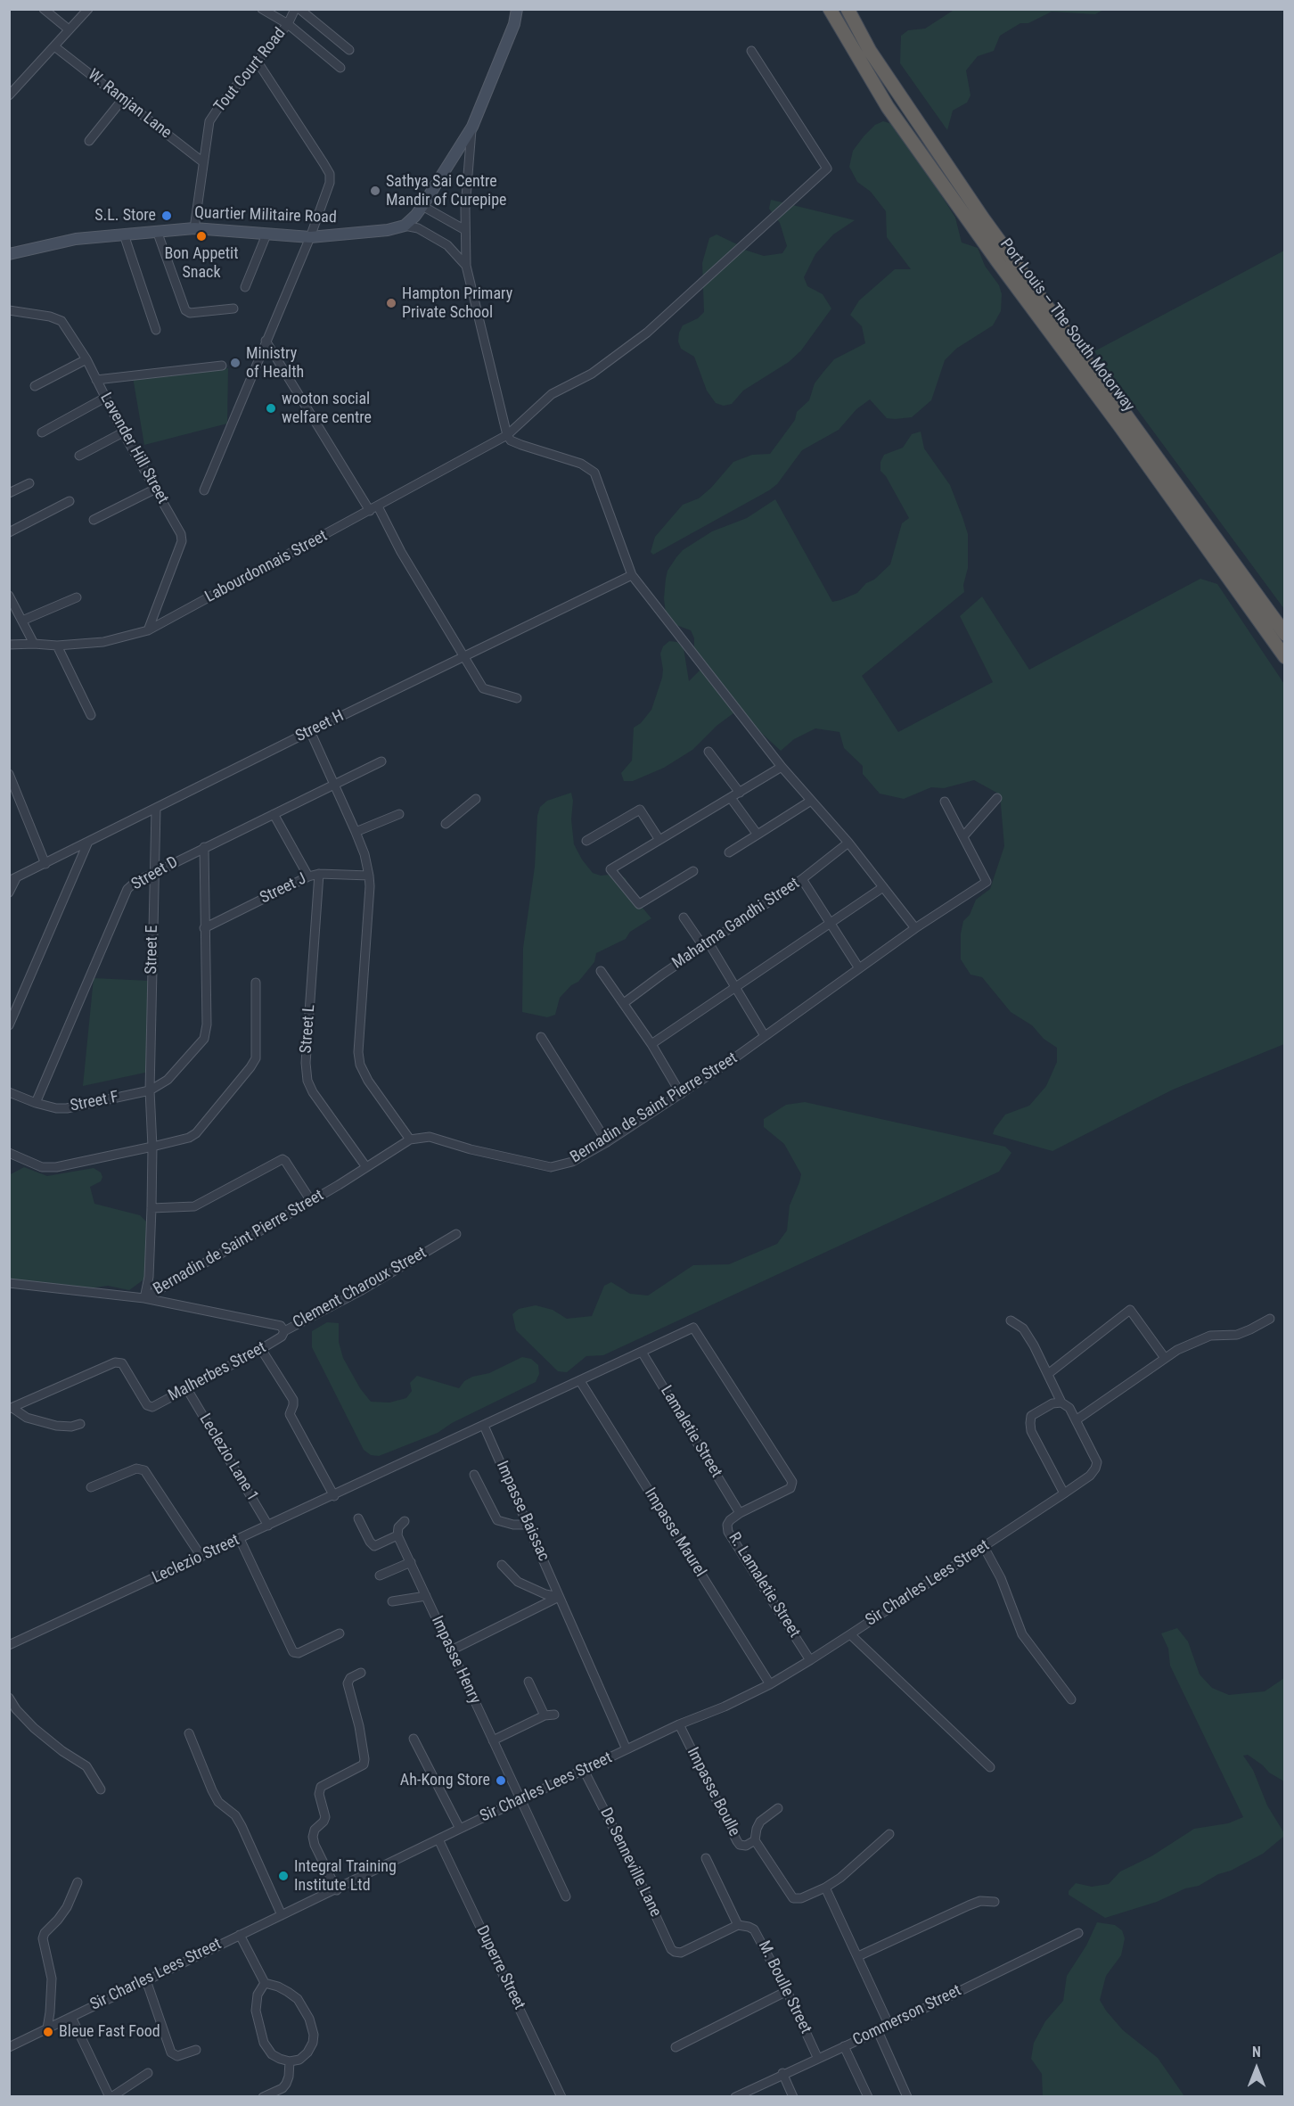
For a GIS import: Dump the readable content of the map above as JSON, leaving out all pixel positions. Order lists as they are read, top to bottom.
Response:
{
  "streets": {
    "highway": ["Port Louis – The South Motorway"],
    "main road": ["Quartier Militaire Road"],
    "street": [
      "Tout Court Road",
      "W. Ramjan Lane",
      "Lavender Hill Street",
      "Labourdonnais Street",
      "Street H",
      "Street D",
      "Street J",
      "Mahatma Gandhi Street",
      "Street E",
      "Street L",
      "Street F",
      "Bernadin de Saint Pierre Street",
      "Clement Charoux Street",
      "Malherbes Street",
      "Lamaletie Street",
      "Leclezio Lane 1",
      "Impasse Baissac",
      "Impasse Maurel",
      "Leclezio Street",
      "Sir Charles Lees Street",
      "R. Lamaletie Street",
      "Impasse Henry",
      "Impasse Boulle",
      "De Senneville Lane",
      "Duperre Street",
      "M. Boulle Street",
      "Commerson Street"
    ]
  },
  "crossings": [
    ["Tout Court Road", "W. Ramjan Lane"],
    ["Tout Court Road", "Quartier Militaire Road"],
    ["Lavender Hill Street", "Labourdonnais Street"],
    ["Street H", "Street E"],
    ["Street D", "Street E"],
    ["Street D", "Street F"],
    ["Street J", "Street L"],
    ["Street E", "Street F"],
    ["Street E", "Bernadin de Saint Pierre Street"],
    ["Street E", "Clement Charoux Street"],
    ["Street L", "Bernadin de Saint Pierre Street"],
    ["Bernadin de Saint Pierre Street", "Clement Charoux Street"],
    ["Clement Charoux Street", "Malherbes Street"],
    ["Malherbes Street", "Leclezio Lane 1"],
    ["Lamaletie Street", "Leclezio Street"],
    ["Lamaletie Street", "R. Lamaletie Street"],
    ["Leclezio Lane 1", "Leclezio Street"],
    ["Impasse Baissac", "Leclezio Street"],
    ["Impasse Baissac", "Sir Charles Lees Street"],
    ["Impasse Maurel", "Leclezio Street"],
    ["Impasse Maurel", "Sir Charles Lees Street"],
    ["Leclezio Street", "R. Lamaletie Street"],
    ["Sir Charles Lees Street", "R. Lamaletie Street"],
    ["Sir Charles Lees Street", "Impasse Henry"],
    ["Sir Charles Lees Street", "Impasse Boulle"],
    ["Sir Charles Lees Street", "De Senneville Lane"],
    ["Sir Charles Lees Street", "Duperre Street"],
    ["De Senneville Lane", "M. Boulle Street"],
    ["M. Boulle Street", "Commerson Street"]
  ],
  "places": [
    "Sathya Sai Centre Mandir of Curepipe",
    "S.L. Store",
    "Bon Appetit Snack",
    "Hampton Primary Private School",
    "Ministry of Health",
    "wooton social welfare centre",
    "Ah-Kong Store",
    "Integral Training Institute Ltd",
    "Bleue Fast Food"
  ],
  "north": "top"
}
